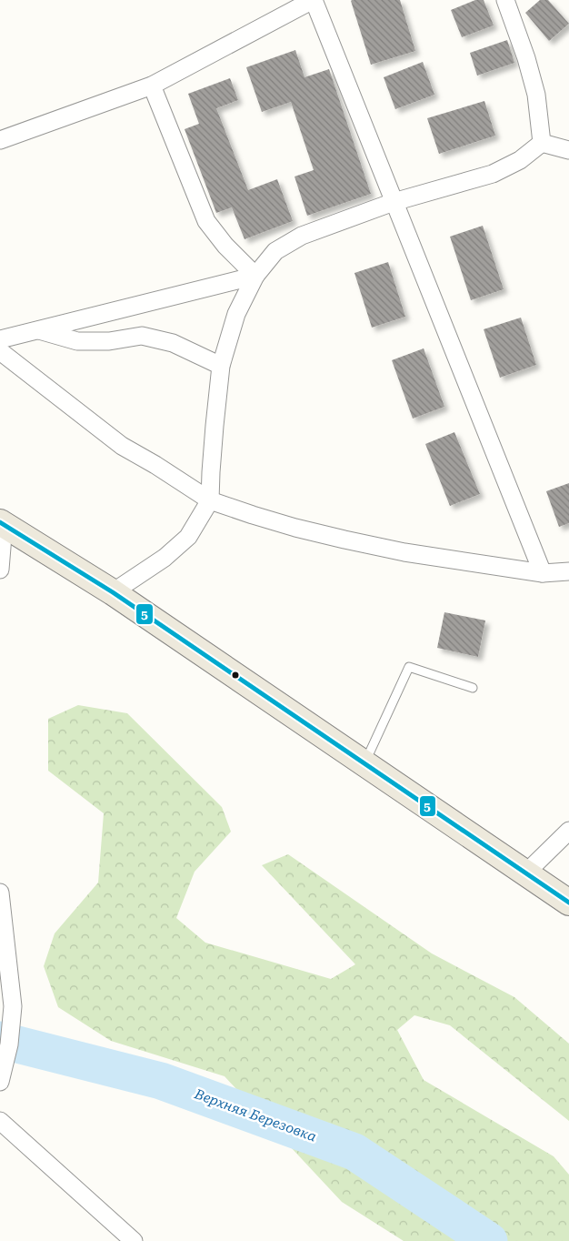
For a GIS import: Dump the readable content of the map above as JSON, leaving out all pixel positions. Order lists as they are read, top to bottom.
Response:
{
  "water": ["Верхняя Березовка"],
  "lines": ["transit line 5"]
}
